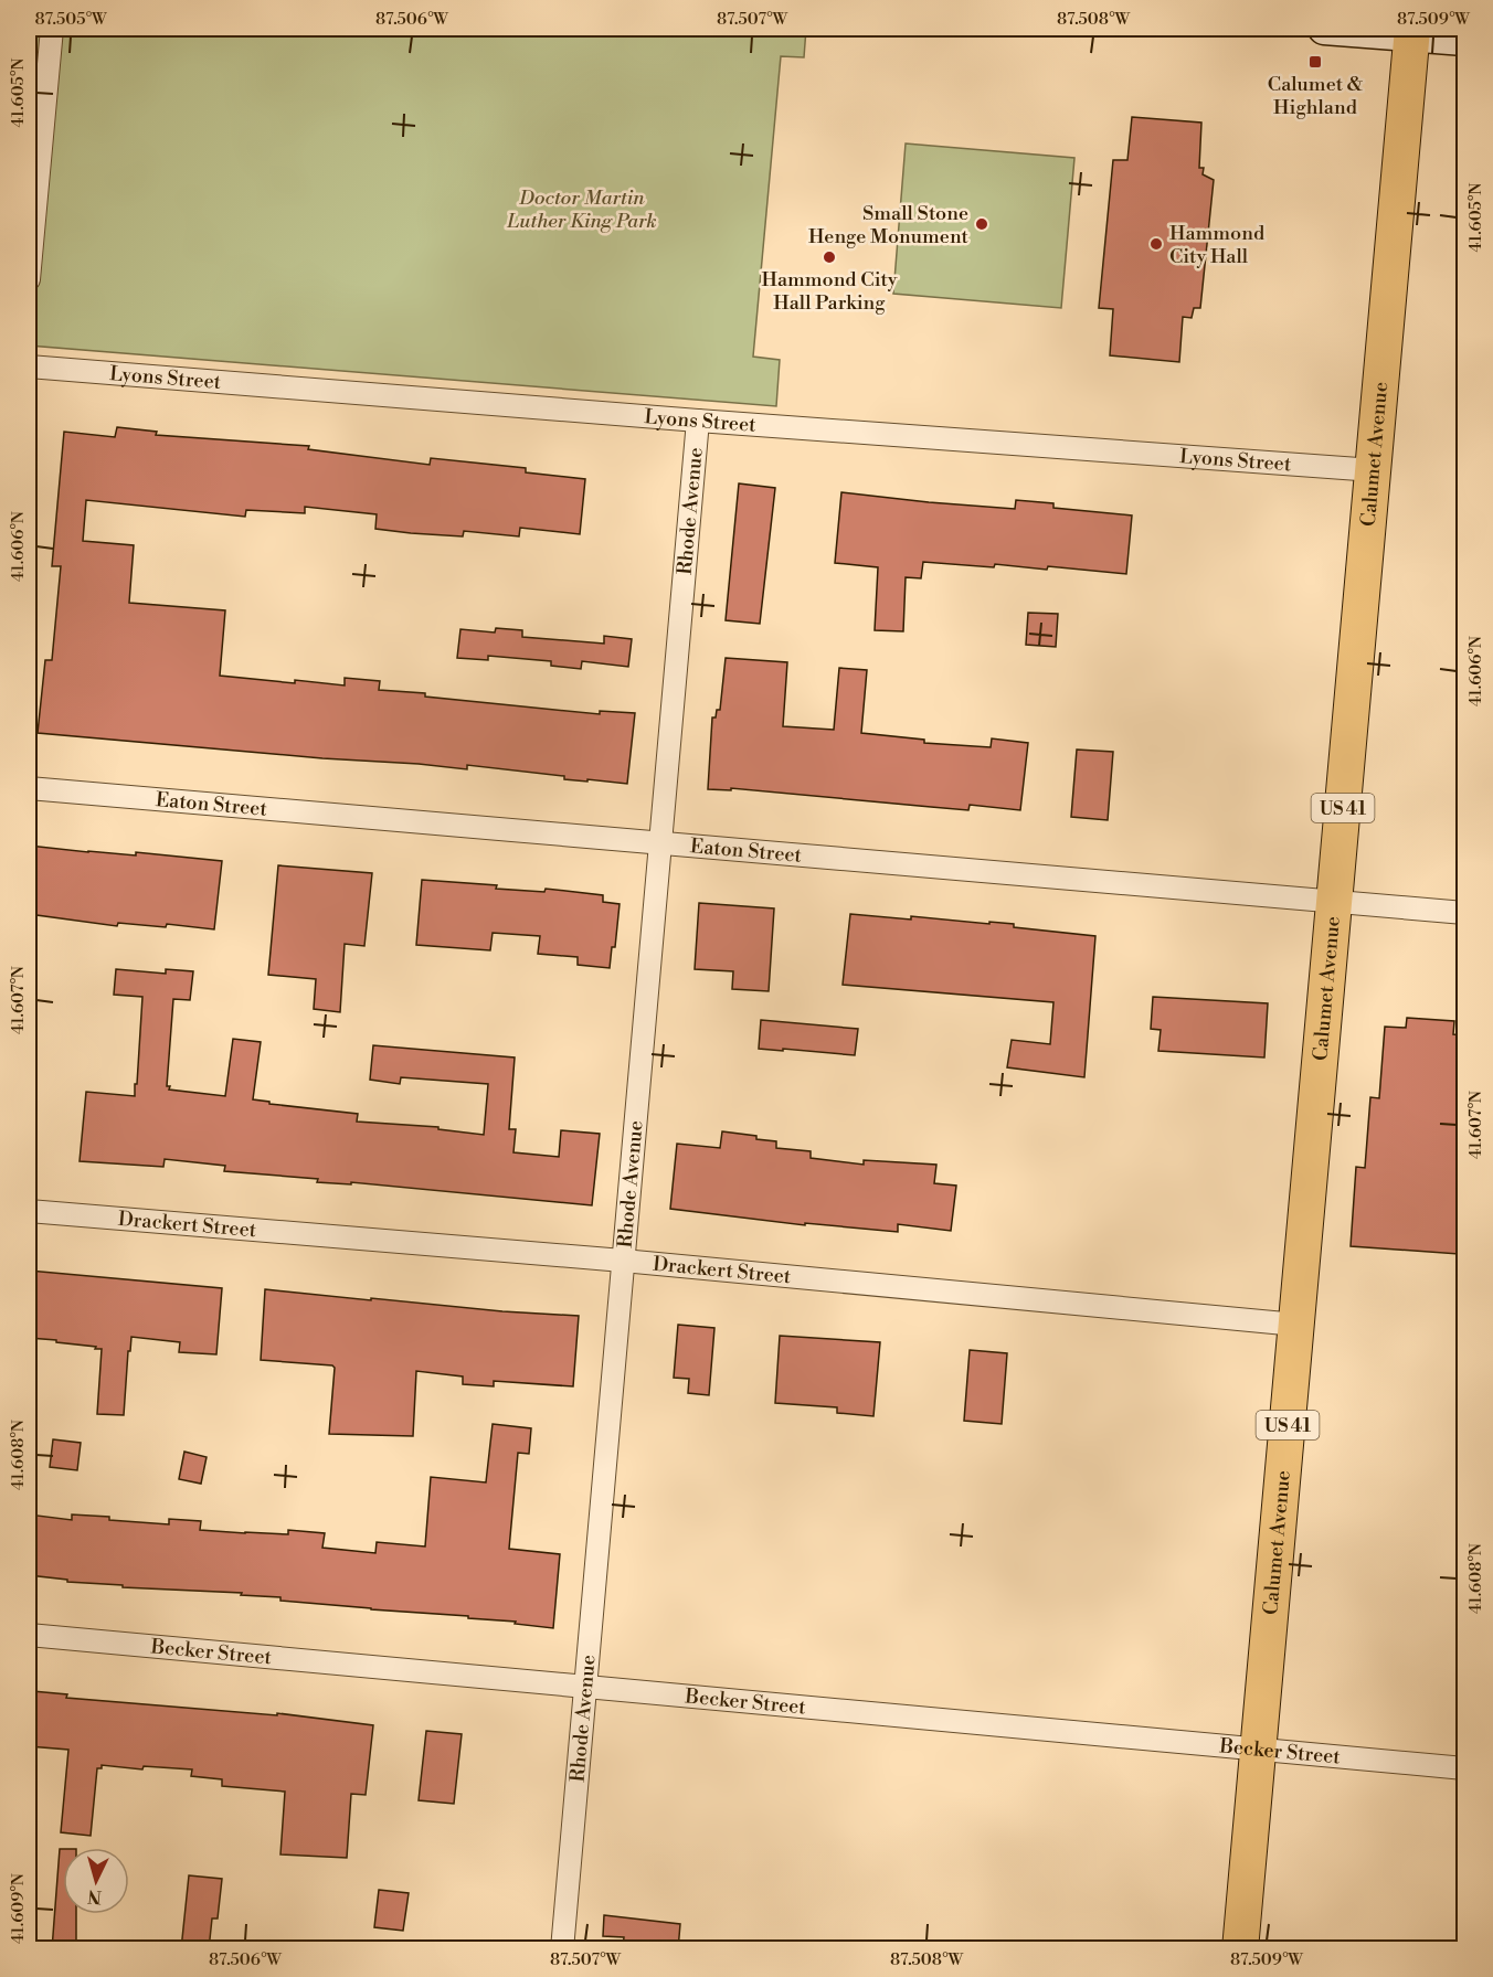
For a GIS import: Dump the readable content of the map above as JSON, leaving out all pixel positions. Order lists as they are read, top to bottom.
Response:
{
  "streets": {
    "main road": ["Calumet Avenue", "US 41"],
    "street": [
      "Lyons Street",
      "Rhode Avenue",
      "Eaton Street",
      "Drackert Street",
      "Becker Street"
    ]
  },
  "crossings": [
    ["Lyons Street", "Calumet Avenue"],
    ["Lyons Street", "Rhode Avenue"],
    ["Calumet Avenue", "Eaton Street"],
    ["Calumet Avenue", "Drackert Street"],
    ["Calumet Avenue", "Becker Street"],
    ["Rhode Avenue", "Eaton Street"],
    ["Rhode Avenue", "Drackert Street"],
    ["Rhode Avenue", "Becker Street"]
  ],
  "parks": ["Doctor Martin Luther King Park"],
  "places": {
    "transit": ["Calumet & Highland"],
    "other": ["Small Stone Henge Monument", "Hammond City Hall", "Hammond City Hall Parking"]
  },
  "north": "bottom",
  "coordinates": [
    "87.505°W",
    "87.506°W",
    "87.507°W",
    "87.508°W",
    "87.509°W",
    "41.605°N",
    "41.606°N",
    "41.607°N",
    "41.608°N",
    "41.609°N"
  ]
}
